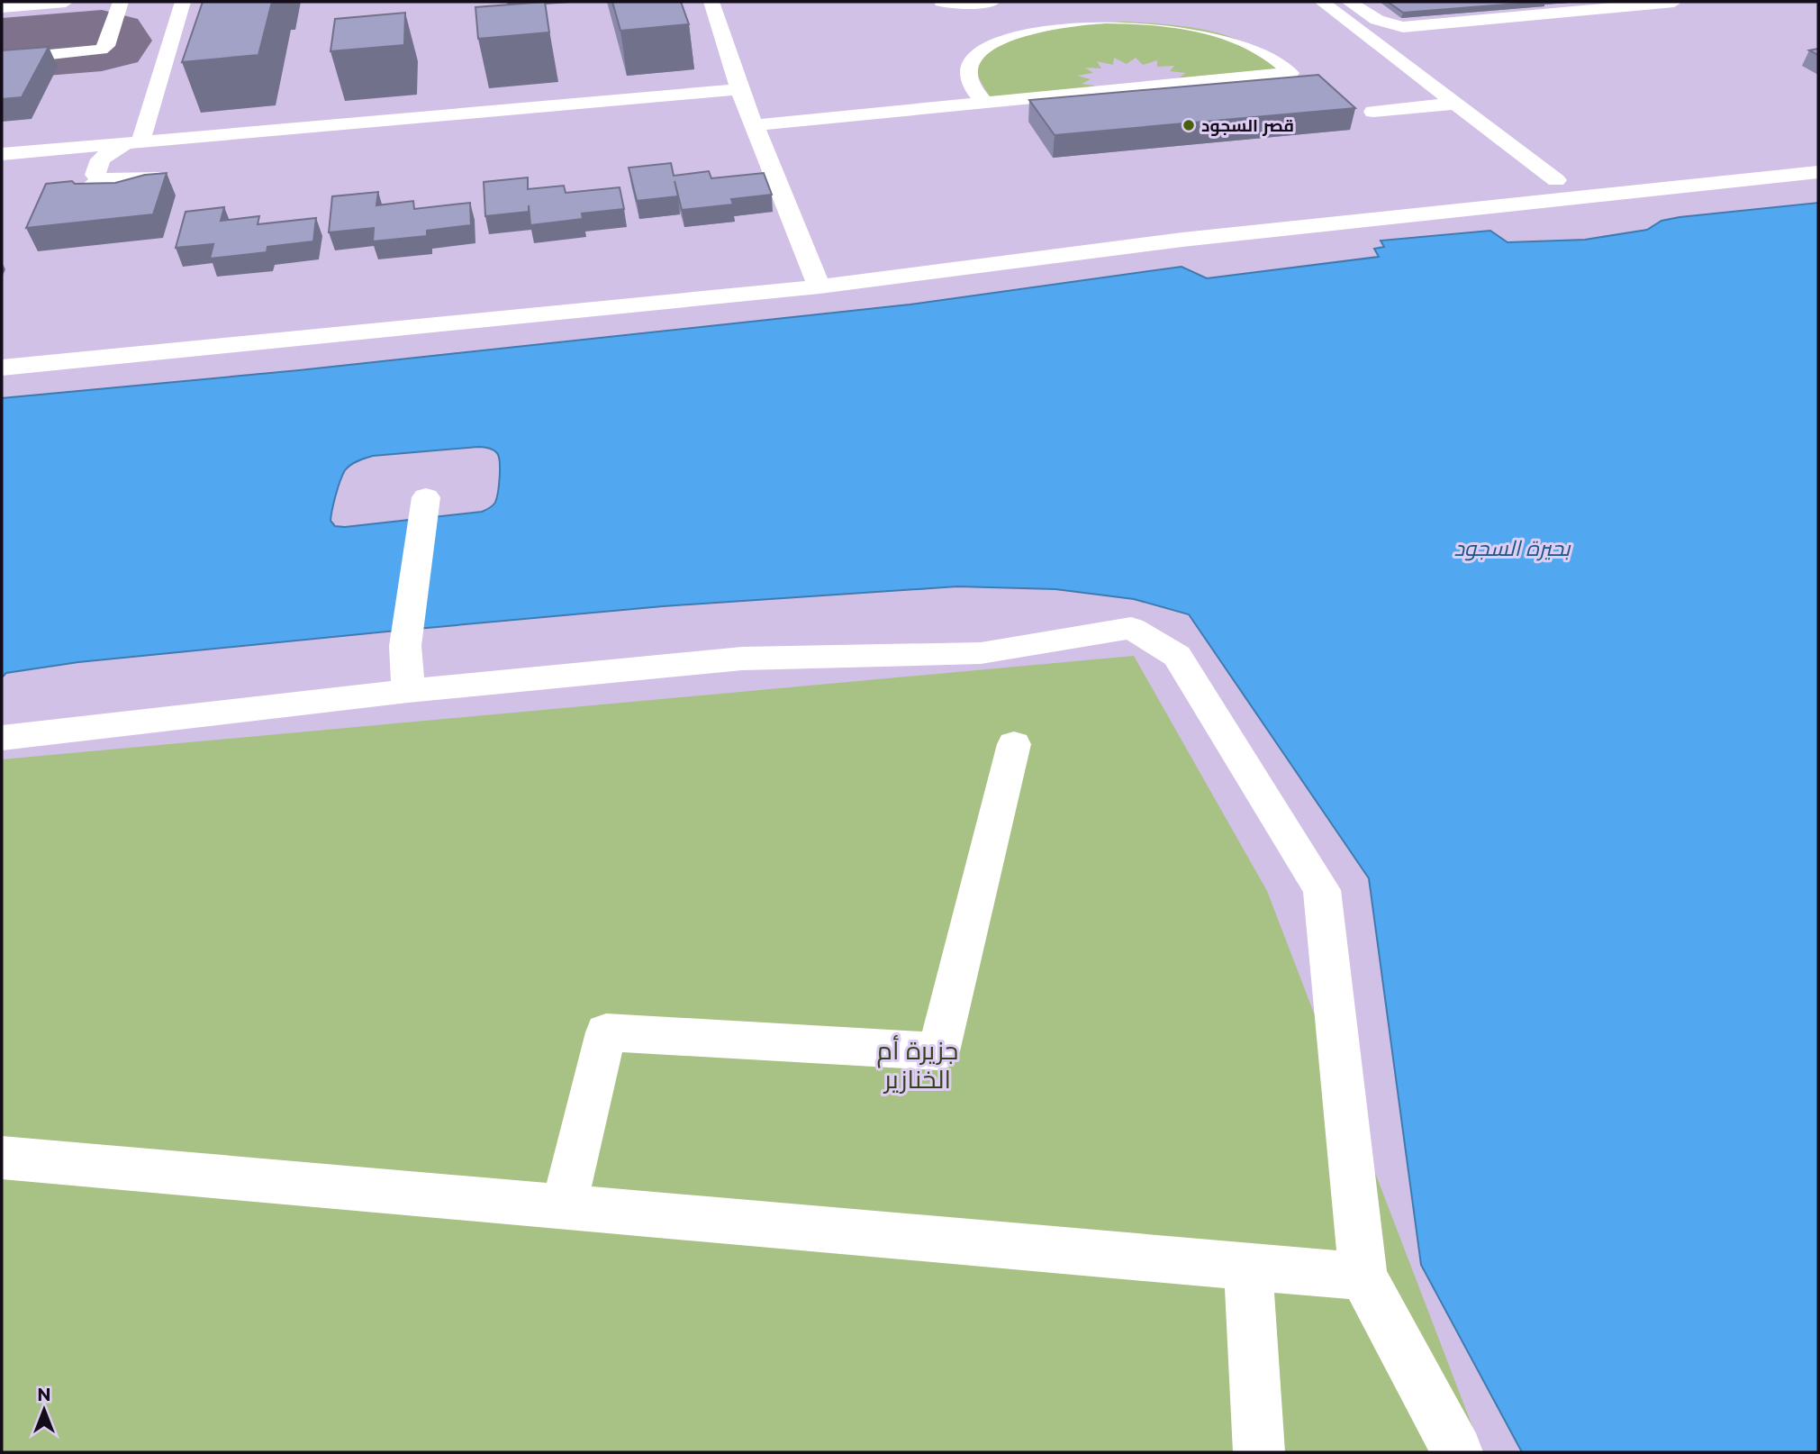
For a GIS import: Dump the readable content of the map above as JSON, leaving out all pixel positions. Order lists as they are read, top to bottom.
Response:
{
  "water": ["بحيرة السجود"],
  "parks": ["جزيرة أم الخنازير"],
  "places": ["قصر السجود"],
  "north": "top"
}
